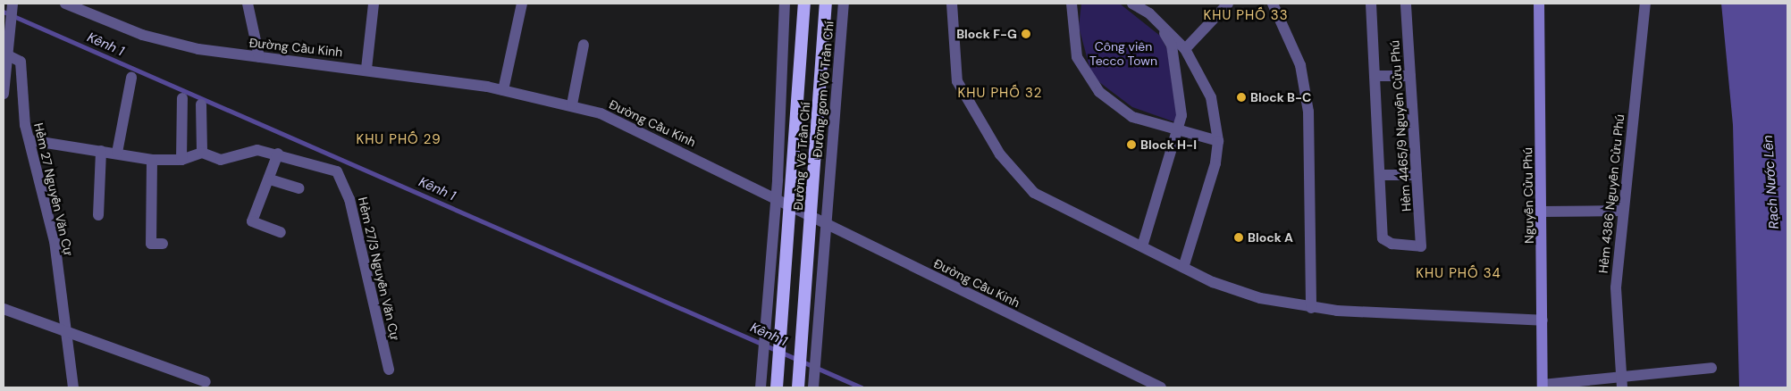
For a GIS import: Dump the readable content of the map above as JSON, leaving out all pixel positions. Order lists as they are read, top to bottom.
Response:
{
  "streets": {
    "highway": ["Đường Võ Trần Chí"],
    "main road": ["Nguyễn Cửu Phú"],
    "street": [
      "Đường Cầu Kinh",
      "Đường gom Võ Trần Chí",
      "Hẻm 4465/9 Nguyễn Cửu Phú",
      "Hẻm 27 Nguyễn Văn Cự",
      "Hẻm 4386 Nguyễn Cửu Phú",
      "Hẻm 27/3 Nguyễn Văn Cự"
    ]
  },
  "crossings": [
    ["Đường Cầu Kinh", "Đường gom Võ Trần Chí"],
    ["Đường Cầu Kinh", "Đường Võ Trần Chí"]
  ],
  "districts": [
    "KHU PHỐ 33",
    "KHU PHỐ 32",
    "KHU PHỐ 29",
    "KHU PHỐ 34"
  ],
  "water": ["Kênh 1", "Rạch Nước Lên"],
  "parks": ["Công viên Tecco Town"],
  "places": [
    "Block F-G",
    "Block B-C",
    "Block H-I",
    "Block A"
  ]
}
